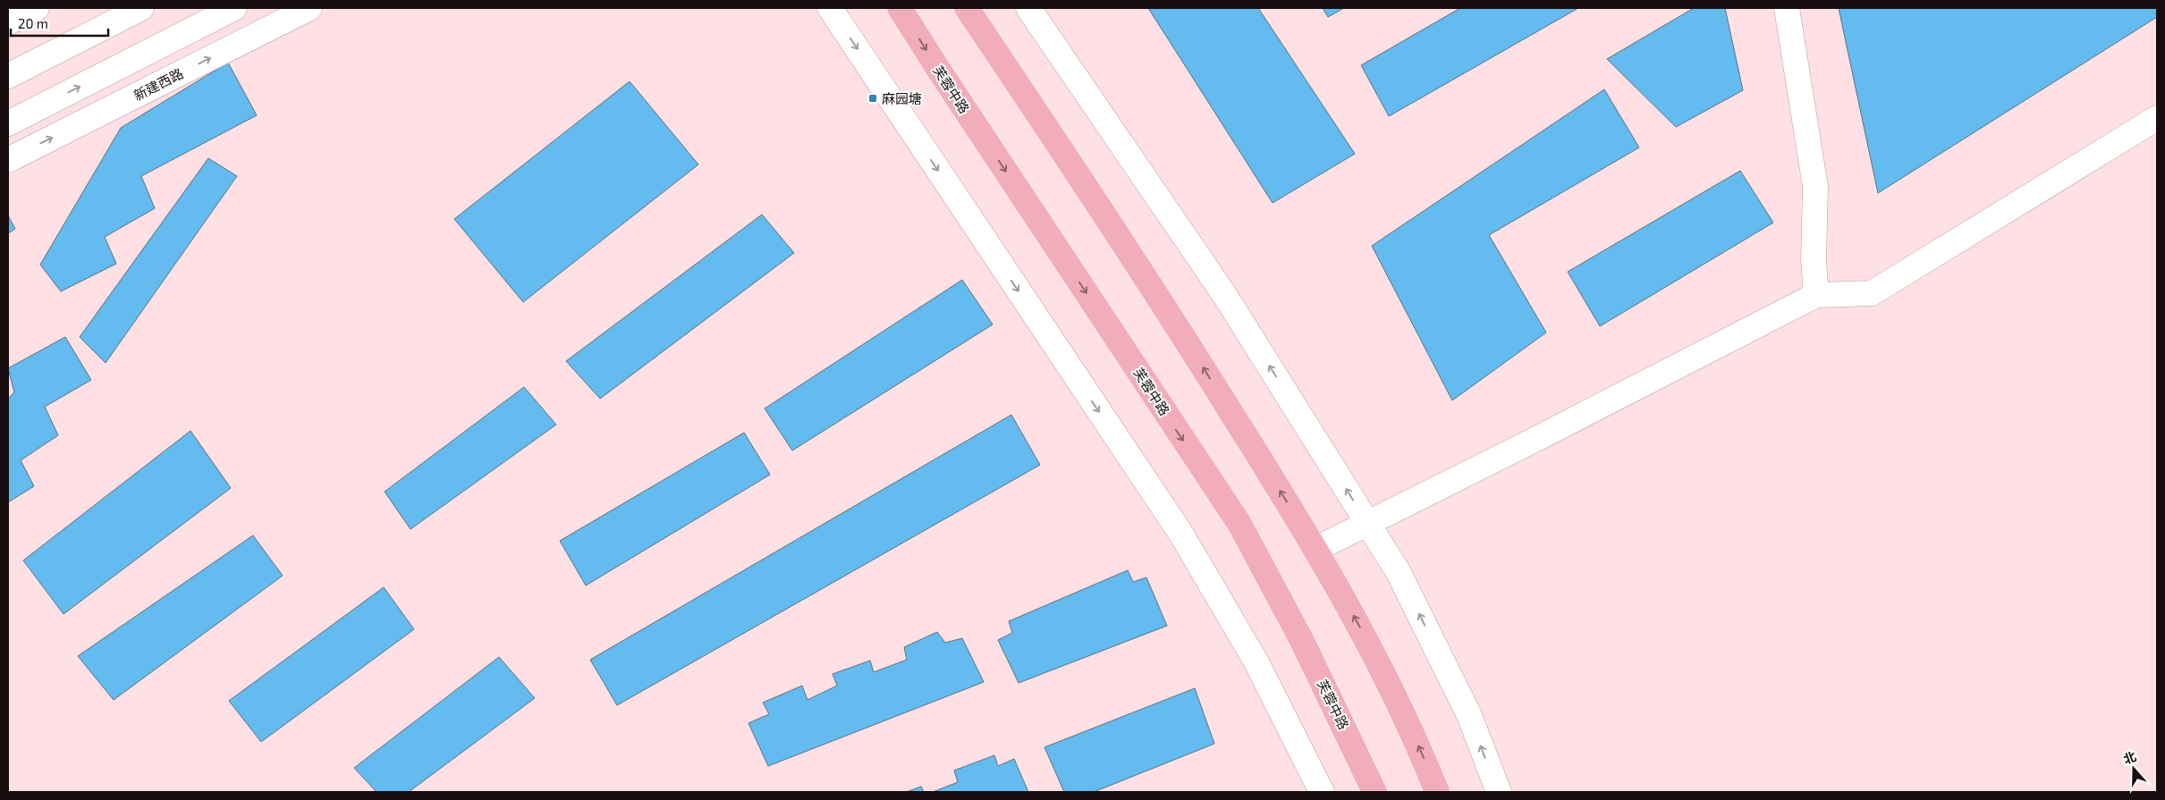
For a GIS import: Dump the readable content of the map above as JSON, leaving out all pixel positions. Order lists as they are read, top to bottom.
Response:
{
  "streets": {
    "main road": ["芙蓉中路"],
    "street": ["新建西路"]
  },
  "places": {
    "transit": ["麻园塘"]
  },
  "scale_bar": "20 m",
  "north": "top"
}
